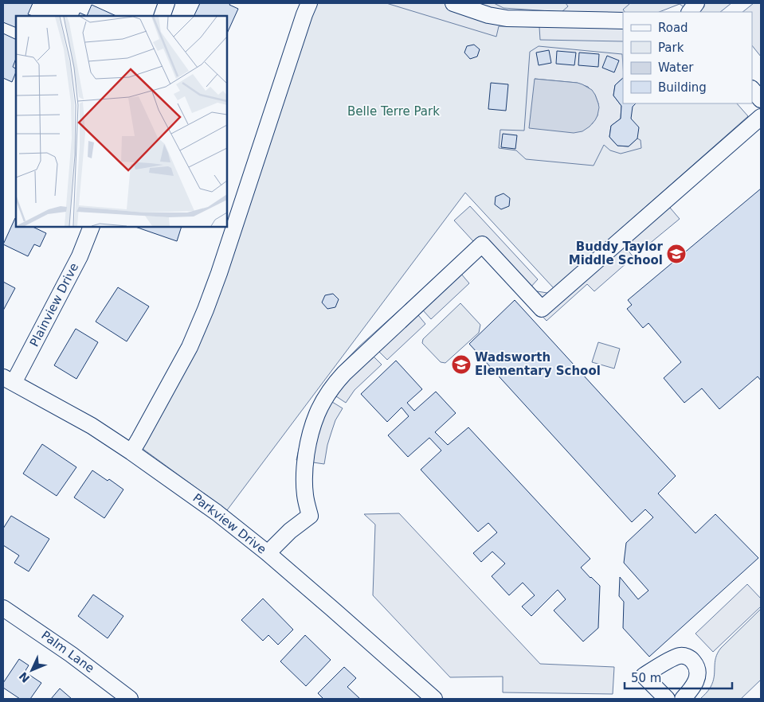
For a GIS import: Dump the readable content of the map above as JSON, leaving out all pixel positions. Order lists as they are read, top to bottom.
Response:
{
  "streets": {
    "street": ["Plainview Drive", "Parkview Drive", "Palm Lane"]
  },
  "crossings": [
    ["Plainview Drive", "Parkview Drive"]
  ],
  "parks": ["Belle Terre Park"],
  "places": {
    "school or university": ["Buddy Taylor Middle School", "Wadsworth Elementary School"]
  },
  "legend": [
    "Road",
    "Park",
    "Water",
    "Building"
  ],
  "scale_bar": "50 m",
  "north": "bottom left"
}
